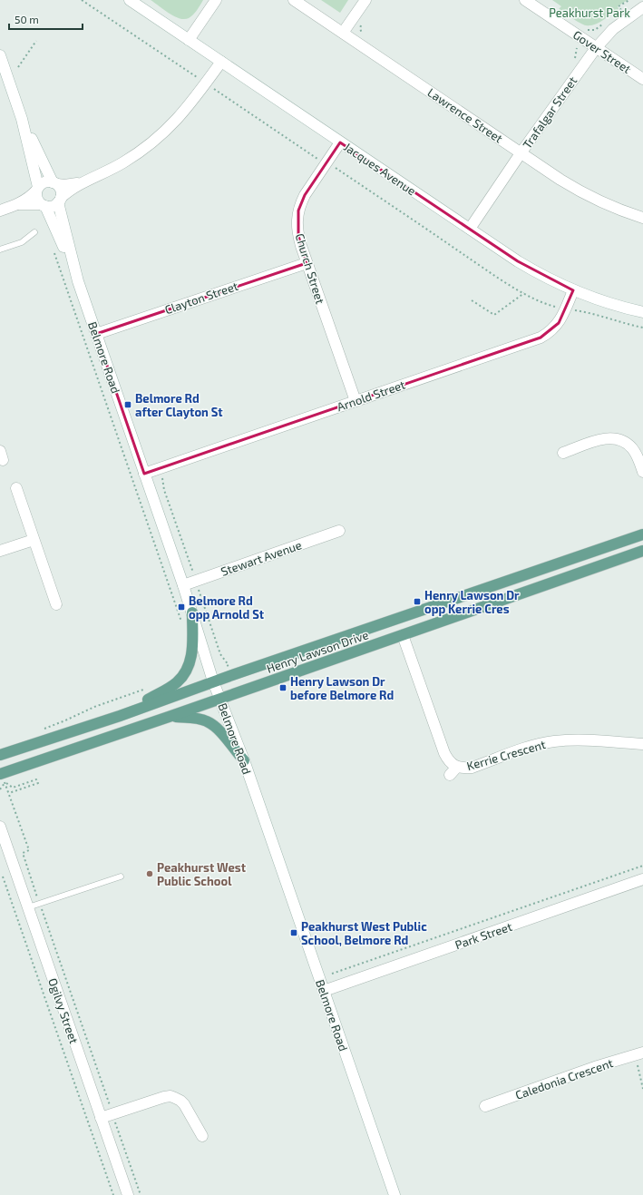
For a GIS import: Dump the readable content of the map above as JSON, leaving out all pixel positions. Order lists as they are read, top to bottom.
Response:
{
  "streets": {
    "main road": ["Henry Lawson Drive"],
    "street": [
      "Gover Street",
      "Trafalgar Street",
      "Lawrence Street",
      "Jacques Avenue",
      "Church Street",
      "Clayton Street",
      "Belmore Road",
      "Arnold Street",
      "Stewart Avenue",
      "Kerrie Crescent",
      "Park Street",
      "Ogilvy Street",
      "Caledonia Crescent"
    ]
  },
  "crossings": [
    ["Gover Street", "Trafalgar Street"],
    ["Trafalgar Street", "Lawrence Street"],
    ["Trafalgar Street", "Jacques Avenue"],
    ["Jacques Avenue", "Church Street"],
    ["Jacques Avenue", "Arnold Street"],
    ["Church Street", "Clayton Street"],
    ["Church Street", "Arnold Street"],
    ["Clayton Street", "Belmore Road"],
    ["Belmore Road", "Arnold Street"],
    ["Belmore Road", "Stewart Avenue"],
    ["Belmore Road", "Henry Lawson Drive"],
    ["Belmore Road", "Park Street"],
    ["Henry Lawson Drive", "Kerrie Crescent"]
  ],
  "parks": ["Peakhurst Park"],
  "places": {
    "transit": [
      "Belmore Rd after Clayton St",
      "Henry Lawson Dr opp Kerrie Cres",
      "Belmore Rd opp Arnold St",
      "Henry Lawson Dr before Belmore Rd",
      "Peakhurst West Public School, Belmore Rd"
    ],
    "other": ["Peakhurst West Public School"]
  },
  "scale_bar": "50 m"
}
